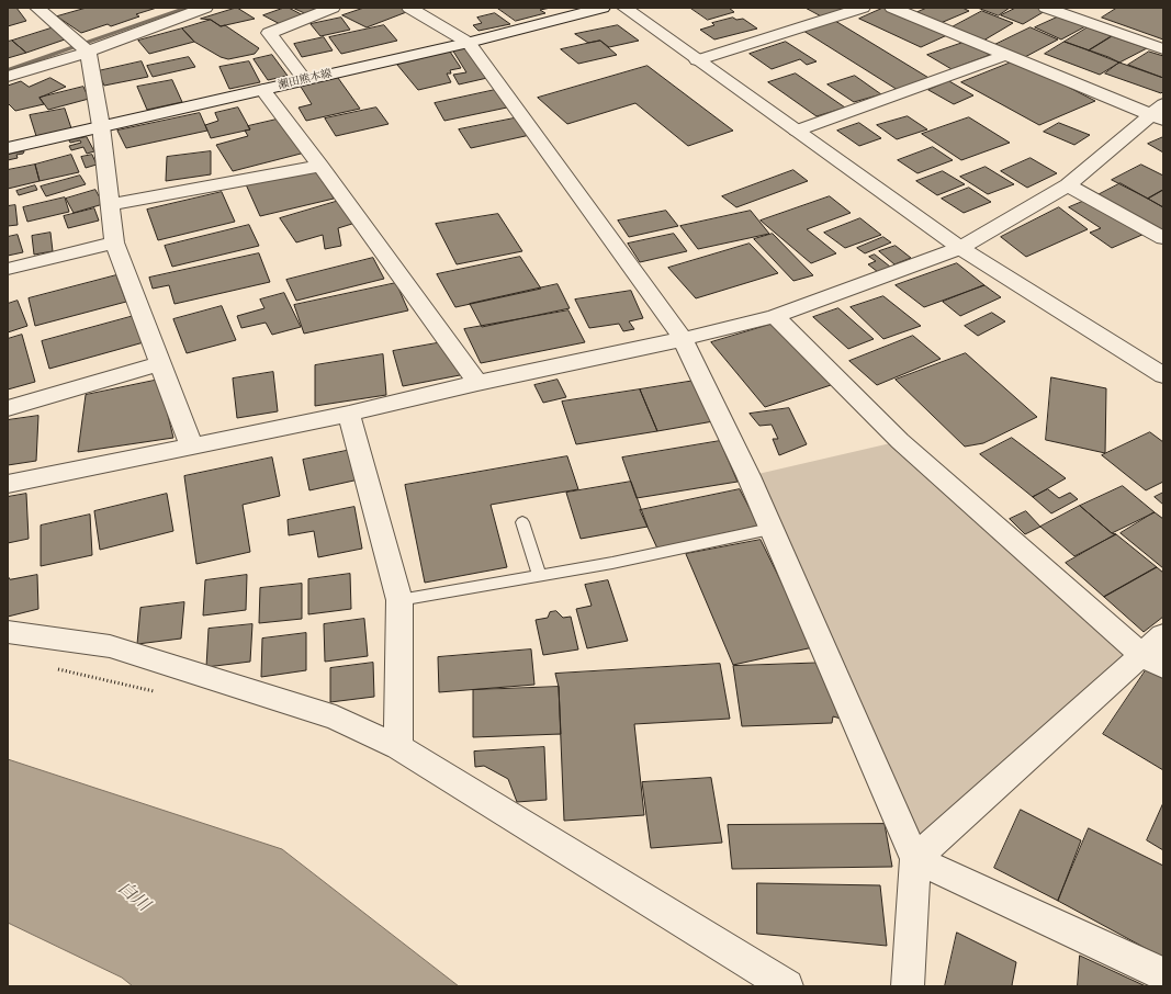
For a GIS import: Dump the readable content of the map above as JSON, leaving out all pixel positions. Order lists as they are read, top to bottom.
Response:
{
  "streets": {
    "street": ["瀬田熊本線"]
  },
  "water": ["白川"]
}
